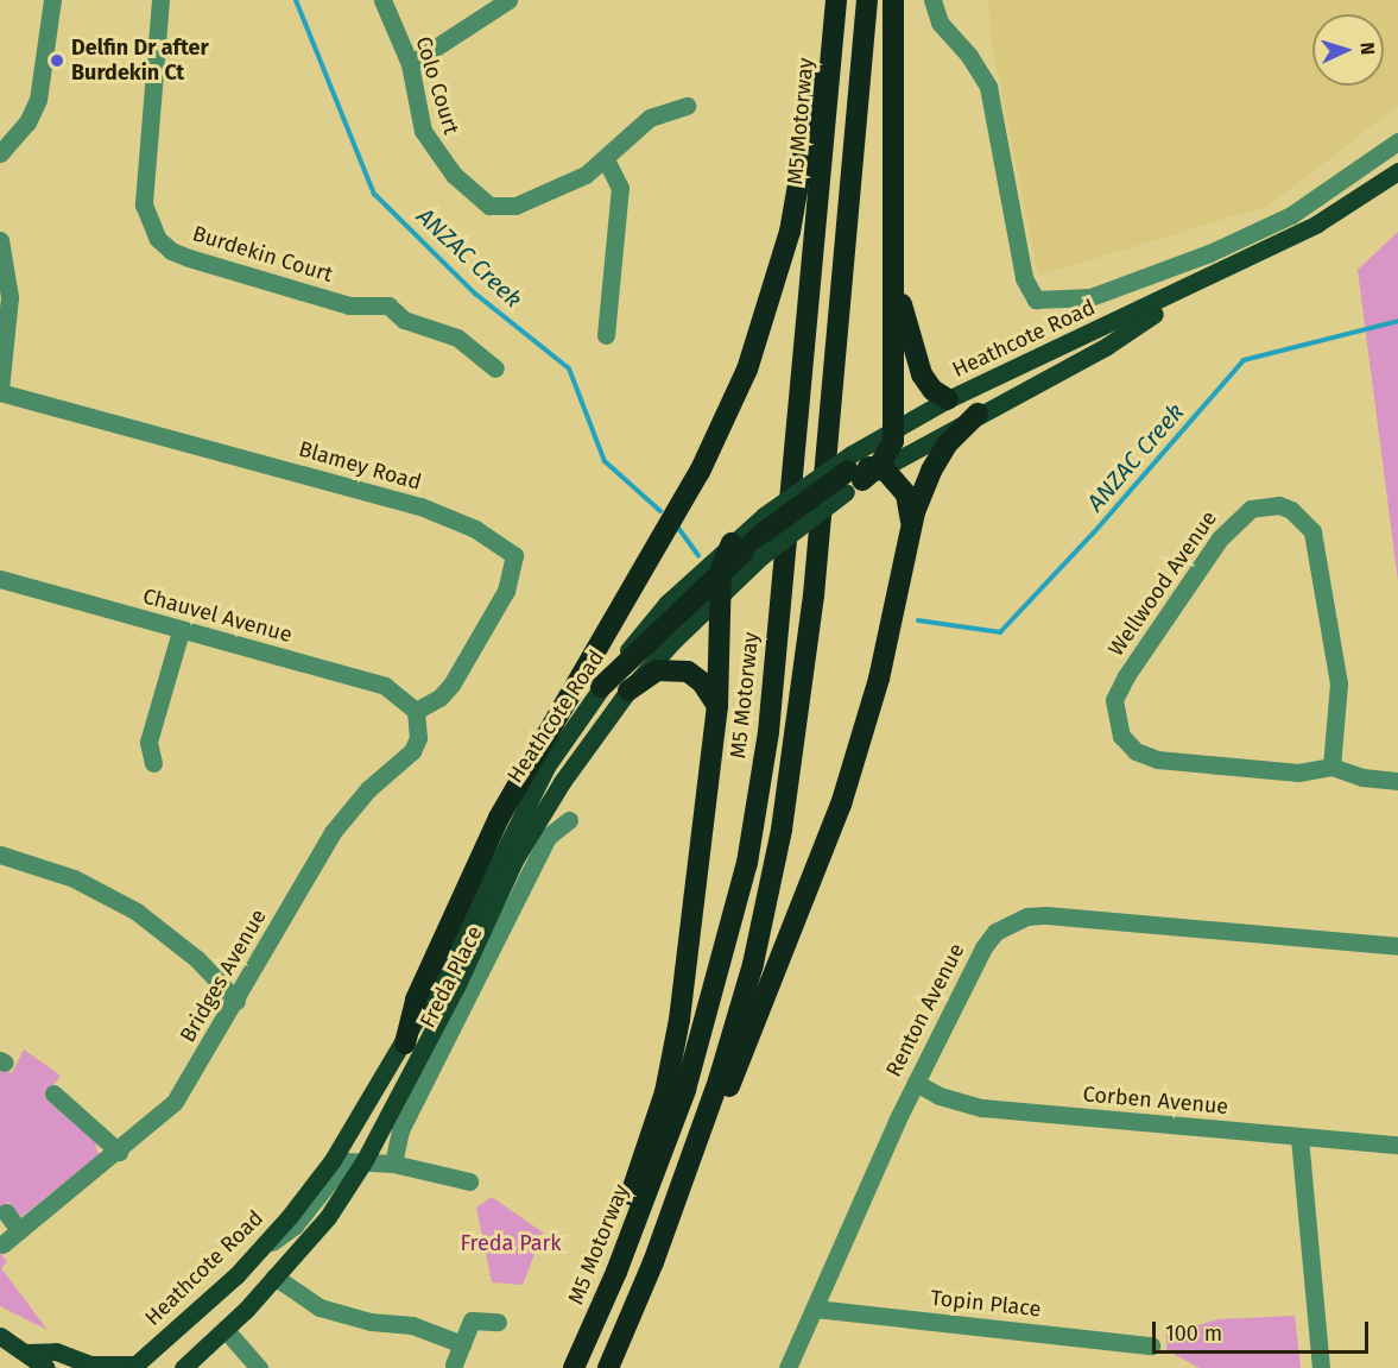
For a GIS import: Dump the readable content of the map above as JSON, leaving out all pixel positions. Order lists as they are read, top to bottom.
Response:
{
  "streets": {
    "highway": ["M5 Motorway"],
    "main road": ["Heathcote Road"],
    "street": [
      "Colo Court",
      "Burdekin Court",
      "Blamey Road",
      "Wellwood Avenue",
      "Chauvel Avenue",
      "Bridges Avenue",
      "Freda Place",
      "Renton Avenue",
      "Corben Avenue",
      "Topin Place"
    ]
  },
  "crossings": [
    ["Blamey Road", "Chauvel Avenue"],
    ["Blamey Road", "Bridges Avenue"],
    ["Chauvel Avenue", "Bridges Avenue"],
    ["Renton Avenue", "Corben Avenue"],
    ["Renton Avenue", "Topin Place"]
  ],
  "water": ["ANZAC Creek"],
  "parks": ["Freda Park"],
  "places": ["Delfin Dr after Burdekin Ct"],
  "scale_bar": "100 m",
  "north": "right"
}
